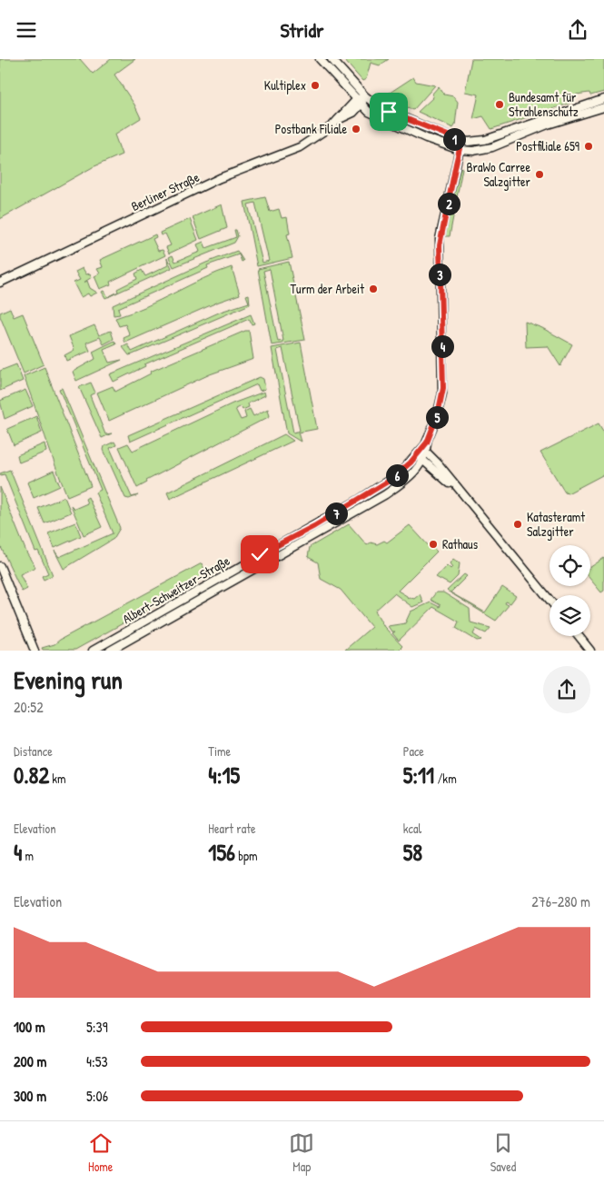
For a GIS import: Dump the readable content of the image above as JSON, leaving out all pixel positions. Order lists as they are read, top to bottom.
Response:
{
  "streets": {
    "street": ["Berliner Straße", "Albert-Schweitzer-Straße"]
  },
  "places": [
    "Kultiplex",
    "Bundesamt für Strahlenschutz",
    "Postbank Filiale",
    "Postfiliale 659",
    "BraWo Carree Salzgitter",
    "Turm der Arbeit",
    "Katasteramt Salzgitter",
    "Rathaus"
  ],
  "page": {
    "header": "Stridr",
    "pins": [
      "1",
      "2",
      "3",
      "4",
      "5",
      "6",
      "7"
    ],
    "heading": ["Evening run", "20:52"],
    "stats": [
      ["Distance", "0.82 km"],
      ["Time", "4:15"],
      ["Pace", "5:11 /km"],
      ["Elevation", "4 m"],
      ["Heart rate", "156 bpm"],
      ["kcal", "58"]
    ],
    "chart": ["Elevation", "276–280 m"],
    "list": [
      {
        "name": "100 m",
        "note": "5:39"
      },
      {
        "name": "200 m",
        "note": "4:53"
      },
      {
        "name": "300 m",
        "note": "5:06"
      }
    ],
    "tabs": ["Home", "Map", "Saved"]
  }
}
